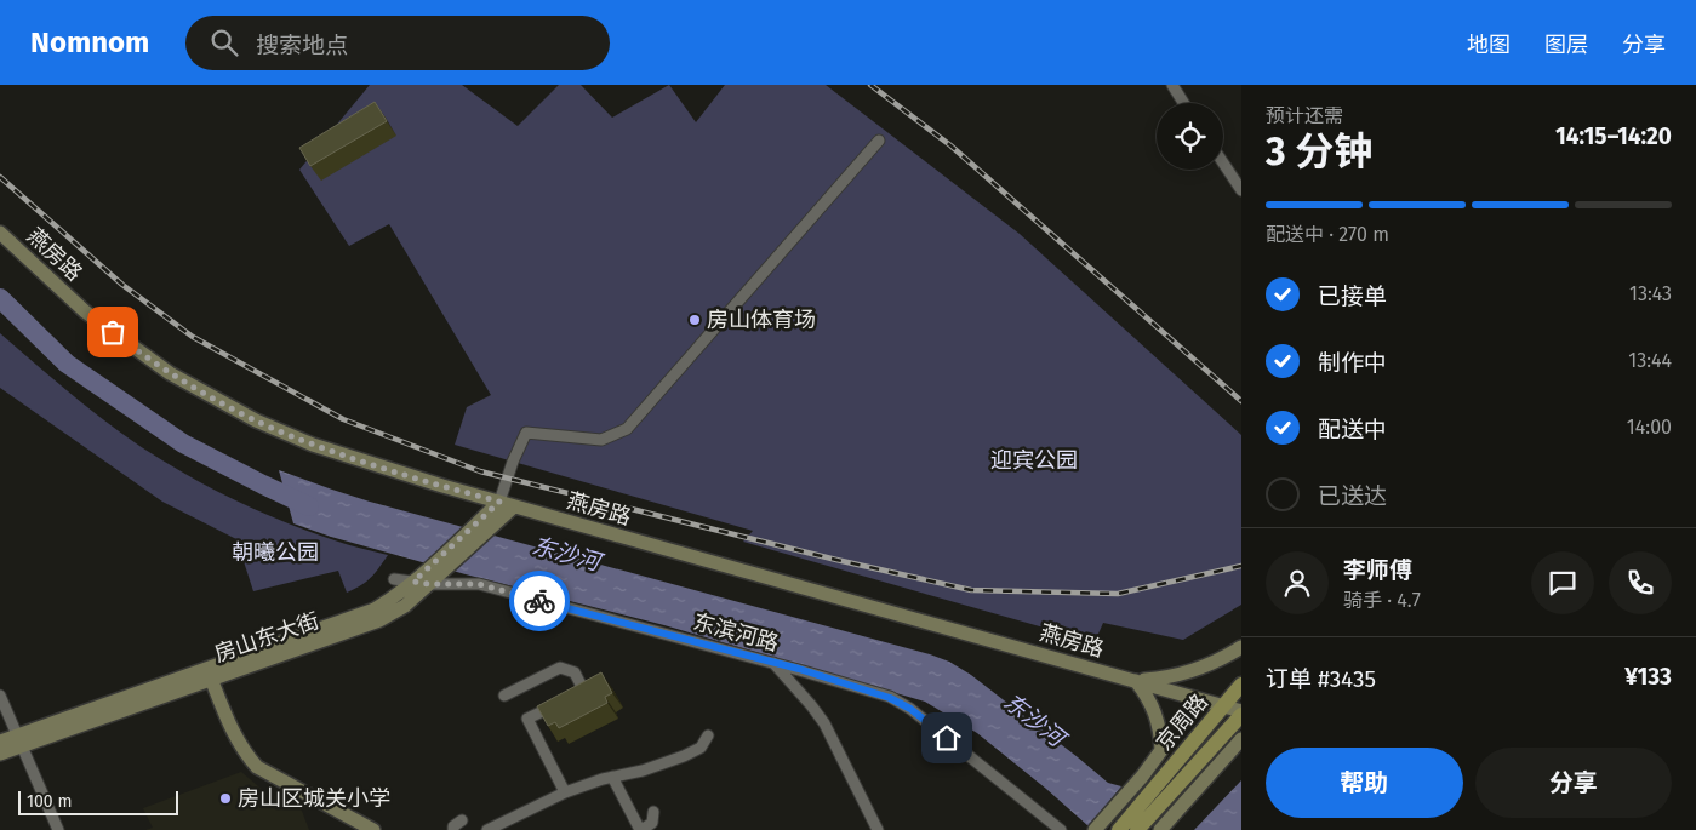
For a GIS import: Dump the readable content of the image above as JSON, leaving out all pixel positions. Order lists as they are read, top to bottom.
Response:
{
  "streets": {
    "main road": ["燕房路", "房山东大街", "京周路"],
    "street": ["东滨河路"]
  },
  "crossings": [
    ["燕房路", "房山东大街"],
    ["燕房路", "京周路"],
    ["东滨河路", "房山东大街"]
  ],
  "water": ["东沙河"],
  "parks": ["迎宾公园", "朝曦公园"],
  "places": ["房山体育场", "房山区城关小学"],
  "scale_bar": "100 m",
  "page": {
    "header": "Nomnom",
    "search": "搜索地点",
    "nav": ["地图", "图层", "分享"],
    "heading": ["3 分钟", "预计还需", "14:15–14:20"],
    "panel": [
      "李师傅",
      "骑手 · 4.7",
      "订单 #3435",
      "¥133"
    ],
    "bar": "配送中 · 270 m",
    "list": [
      ["已接单", "13:43"],
      ["制作中", "13:44"],
      ["配送中", "14:00"],
      "已送达"
    ],
    "buttons": ["帮助", "分享"],
    "scale": "100 m"
  }
}
